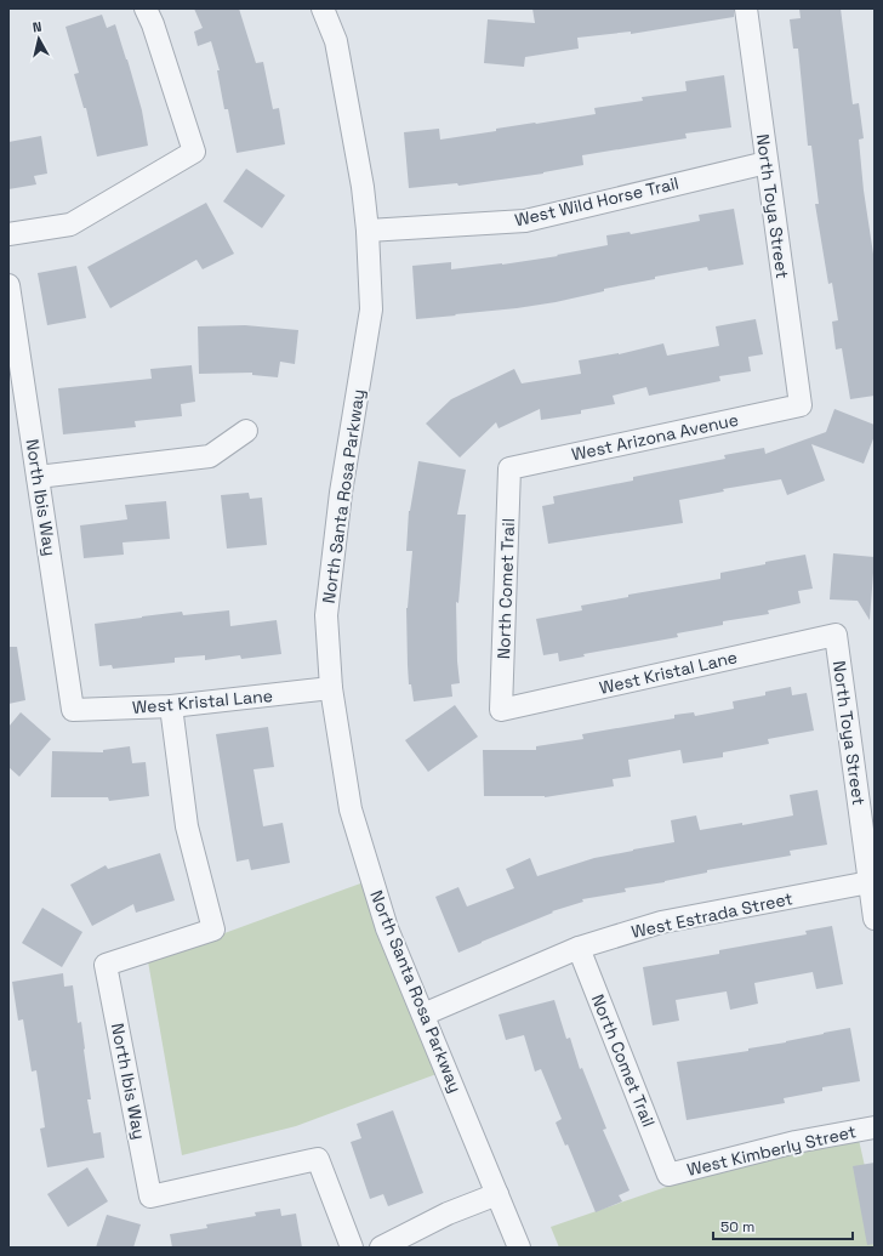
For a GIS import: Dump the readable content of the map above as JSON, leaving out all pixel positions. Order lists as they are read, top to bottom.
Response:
{
  "streets": {
    "street": [
      "West Wild Horse Trail",
      "North Toya Street",
      "West Arizona Avenue",
      "North Santa Rosa Parkway",
      "North Ibis Way",
      "North Comet Trail",
      "West Kristal Lane",
      "West Estrada Street",
      "West Kimberly Street"
    ]
  },
  "crossings": [
    ["West Wild Horse Trail", "North Toya Street"],
    ["West Wild Horse Trail", "North Santa Rosa Parkway"],
    ["North Toya Street", "West Arizona Avenue"],
    ["North Toya Street", "West Kristal Lane"],
    ["North Toya Street", "West Estrada Street"],
    ["West Arizona Avenue", "North Comet Trail"],
    ["North Santa Rosa Parkway", "West Kristal Lane"],
    ["North Santa Rosa Parkway", "West Estrada Street"],
    ["North Ibis Way", "West Kristal Lane"],
    ["North Comet Trail", "West Kristal Lane"],
    ["North Comet Trail", "West Estrada Street"],
    ["North Comet Trail", "West Kimberly Street"]
  ],
  "scale_bar": "50 m",
  "north": "top"
}
